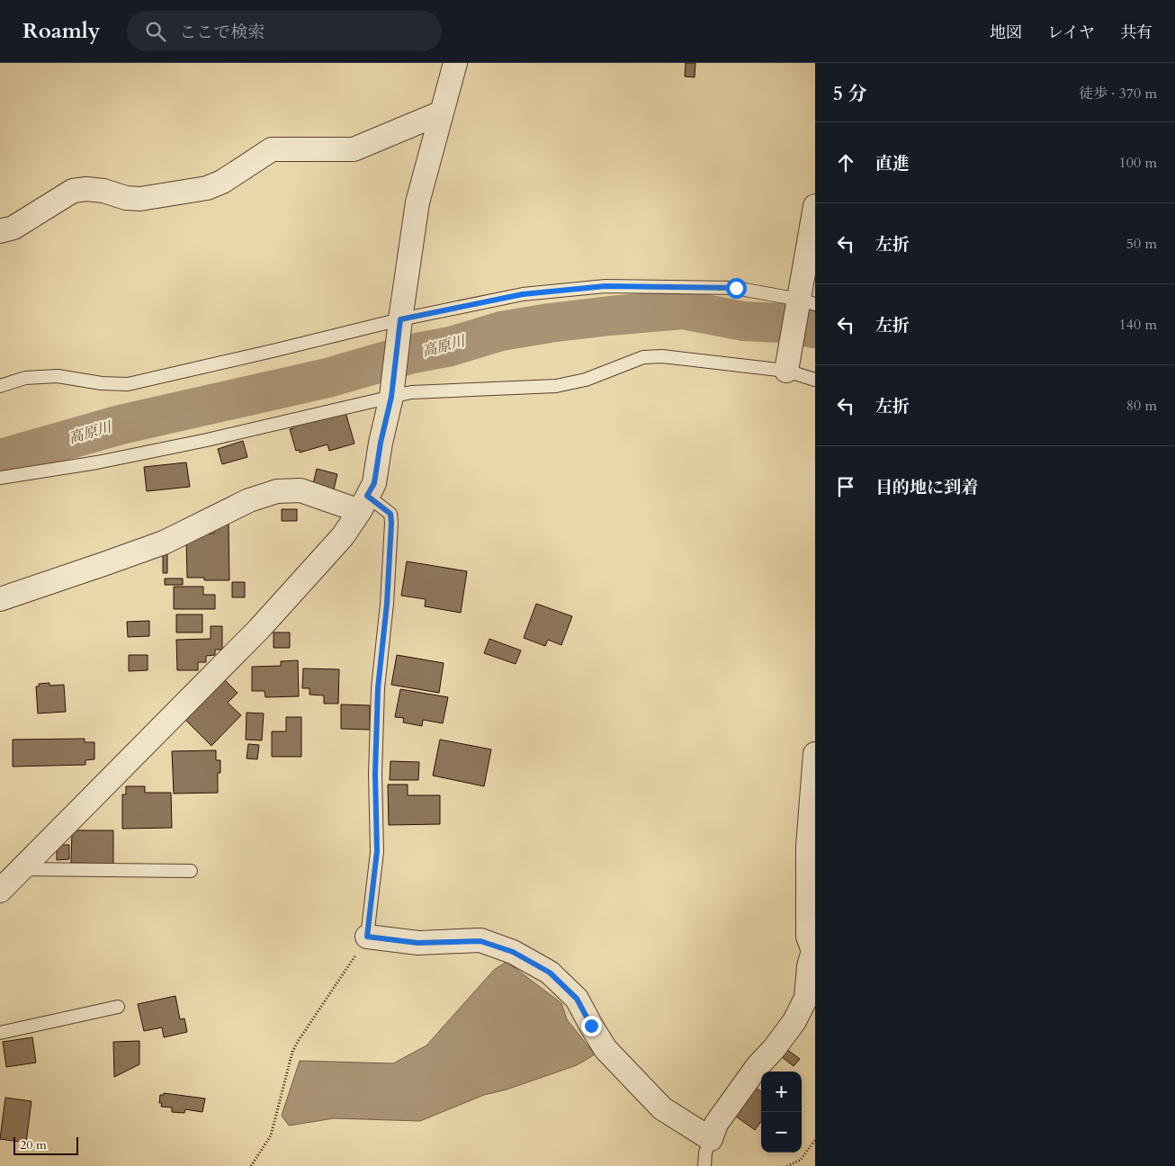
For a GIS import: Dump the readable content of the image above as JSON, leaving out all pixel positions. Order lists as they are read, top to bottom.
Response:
{
  "water": ["高原川"],
  "scale_bar": "20 m",
  "page": {
    "header": "Roamly",
    "search": "ここで検索",
    "nav": ["地図", "レイヤ", "共有"],
    "heading": ["5 分", "徒歩 · 370 m"],
    "list": [
      ["直進", "100 m"],
      ["左折", "50 m"],
      ["左折", "140 m"],
      ["左折", "80 m"],
      "目的地に到着"
    ],
    "map_buttons": ["+", "−"],
    "scale": "20 m"
  }
}
